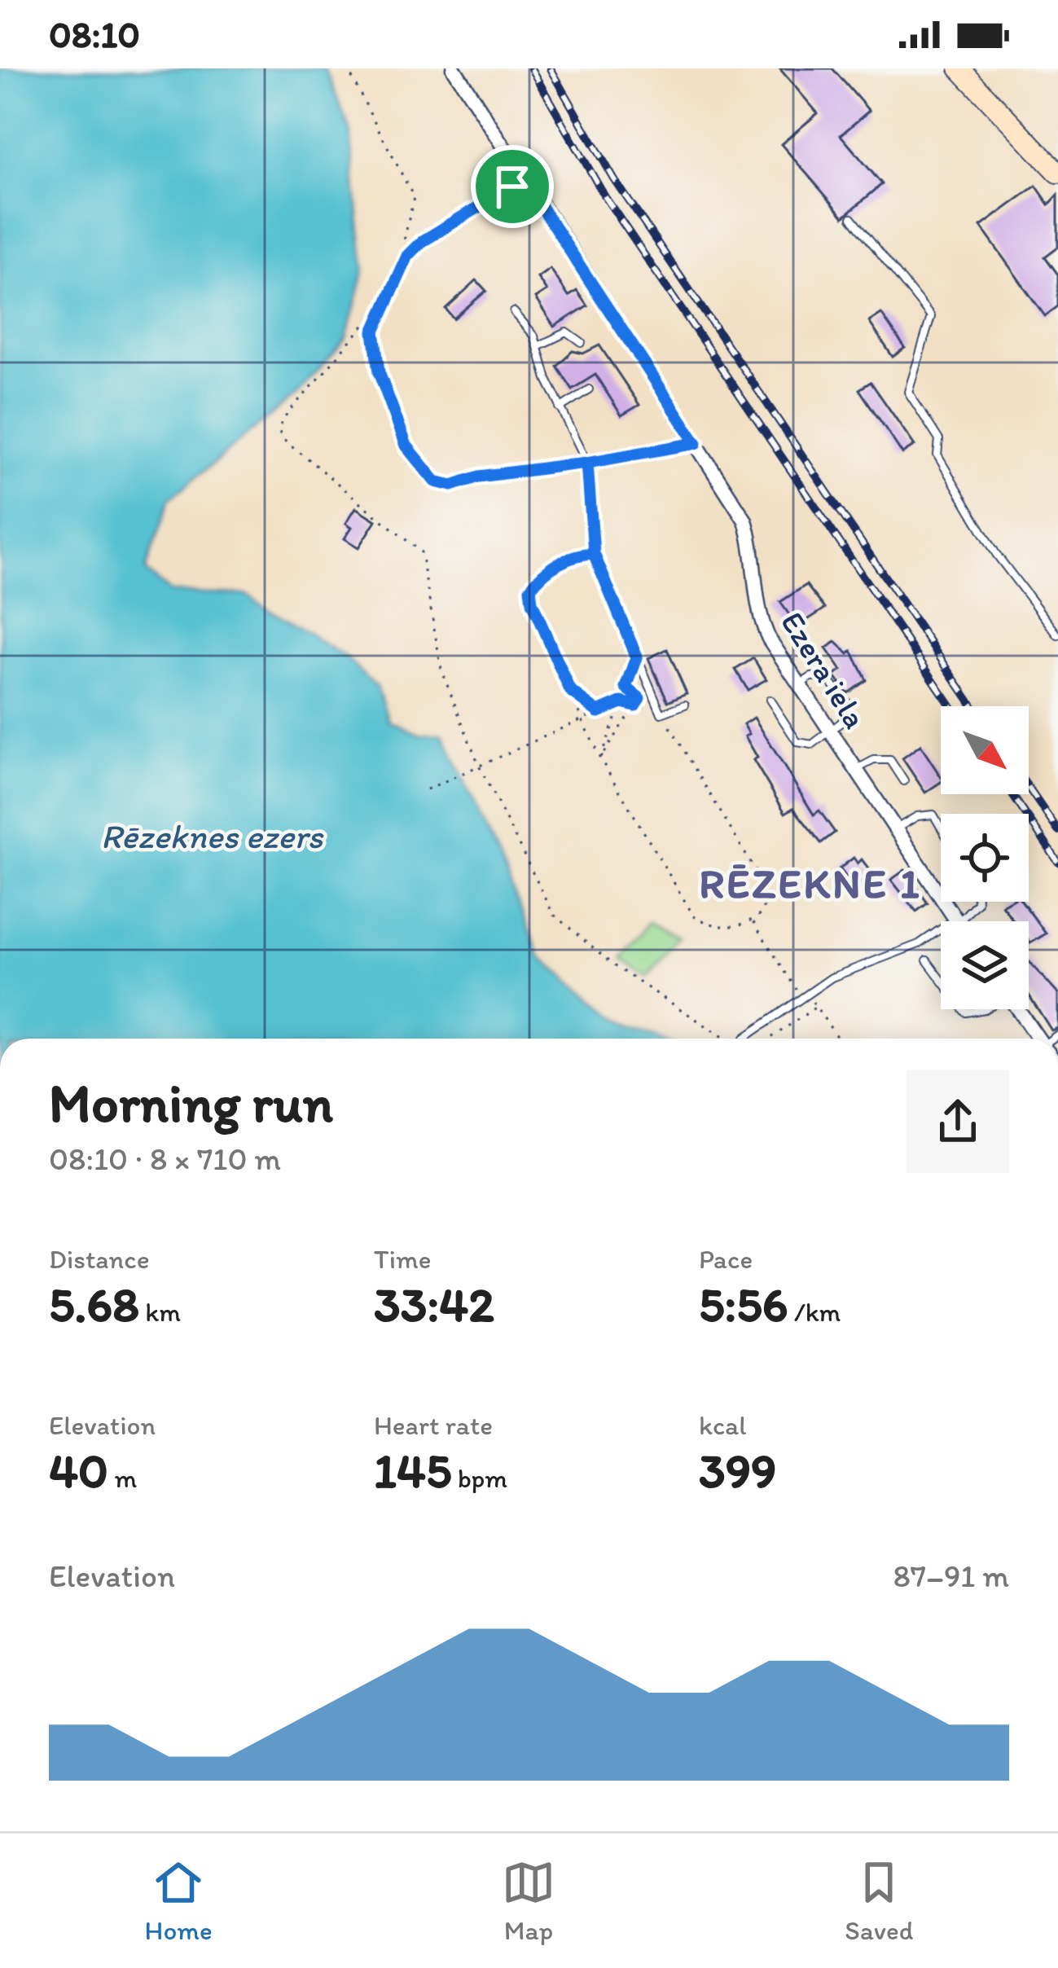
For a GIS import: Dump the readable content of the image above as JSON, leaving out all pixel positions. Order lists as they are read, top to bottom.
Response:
{
  "streets": {
    "street": ["Ezera iela"]
  },
  "districts": ["RĒZEKNE 1"],
  "water": ["Rēzeknes ezers"],
  "north": "bottom right",
  "page": {
    "status": "08:10",
    "heading": ["Morning run", "08:10 · 8 × 710 m"],
    "stats": [
      ["Distance", "5.68 km"],
      ["Time", "33:42"],
      ["Pace", "5:56 /km"],
      ["Elevation", "40 m"],
      ["Heart rate", "145 bpm"],
      ["kcal", "399"]
    ],
    "chart": ["Elevation", "87–91 m"],
    "tabs": ["Home", "Map", "Saved"]
  }
}
